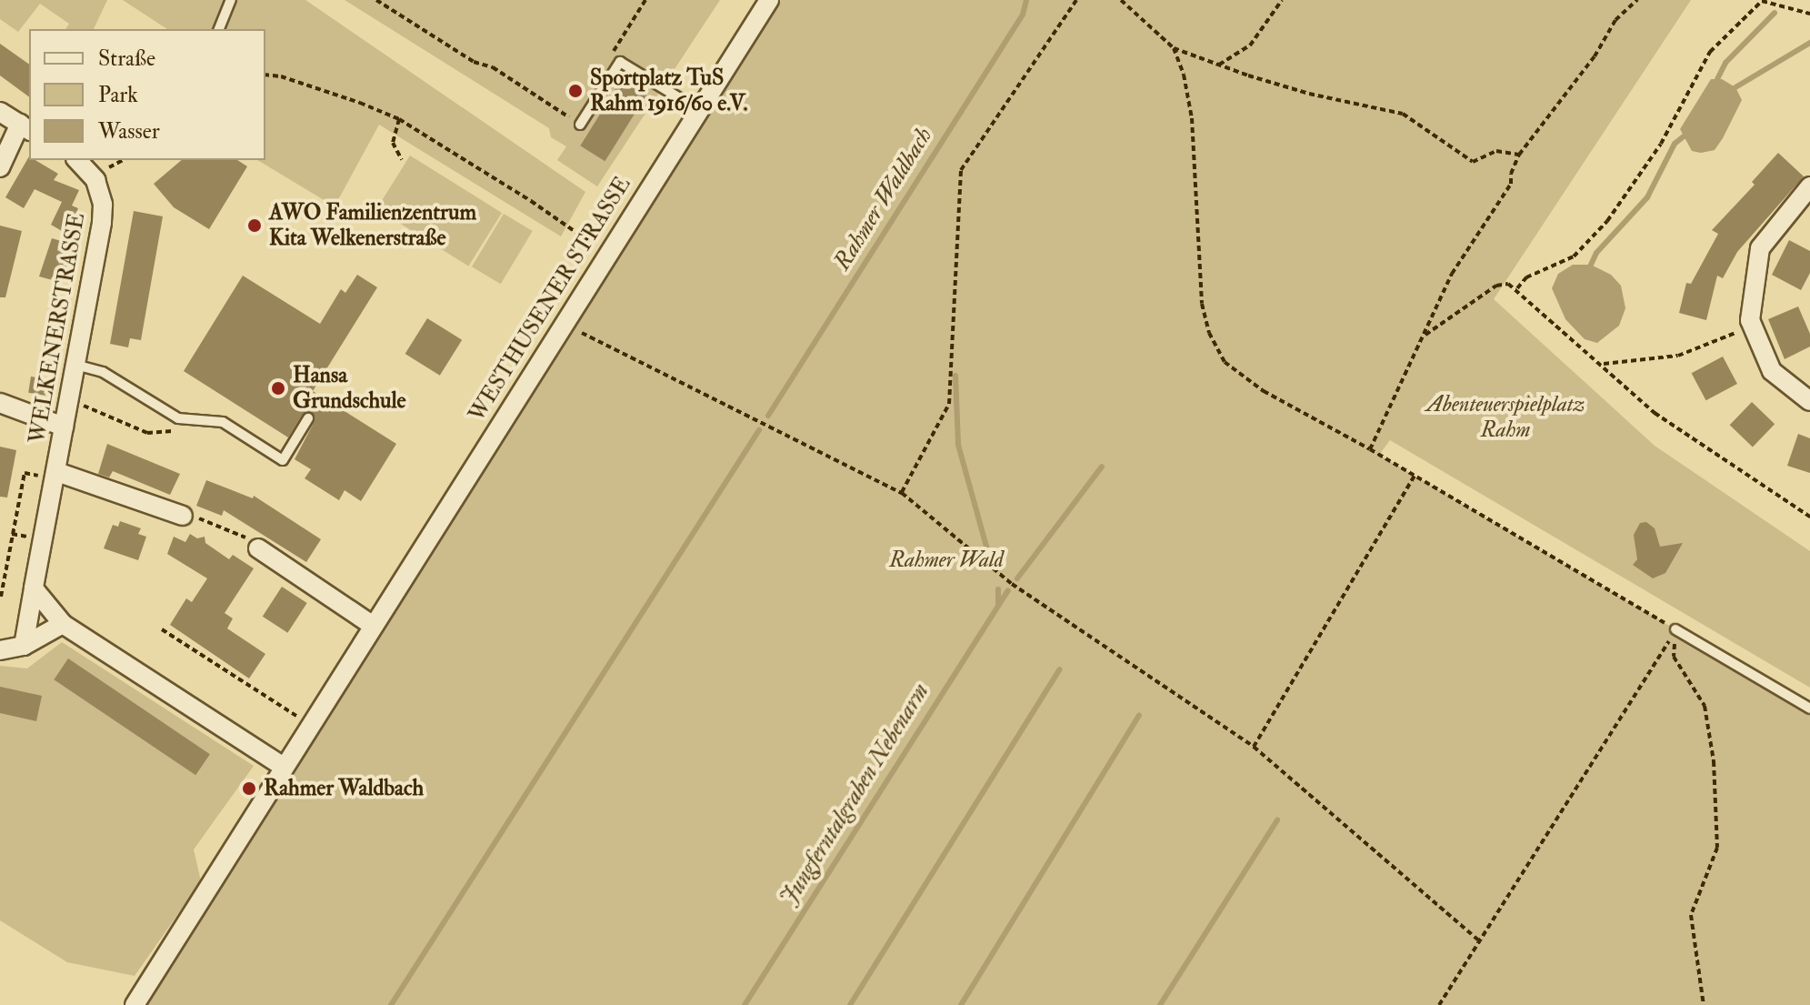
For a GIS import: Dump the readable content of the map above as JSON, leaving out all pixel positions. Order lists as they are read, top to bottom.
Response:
{
  "streets": {
    "street": ["WESTHUSENER STRASSE", "WELKENERSTRASSE"]
  },
  "water": ["Rahmer Waldbach", "Jungferntalgraben Nebenarm"],
  "parks": ["Abenteuerspielplatz Rahm", "Rahmer Wald"],
  "places": [
    "Sportplatz TuS Rahm 1916/60 e.V.",
    "AWO Familienzentrum Kita Welkenerstraße",
    "Hansa Grundschule",
    "Rahmer Waldbach"
  ],
  "legend": ["Straße", "Park", "Wasser"]
}
